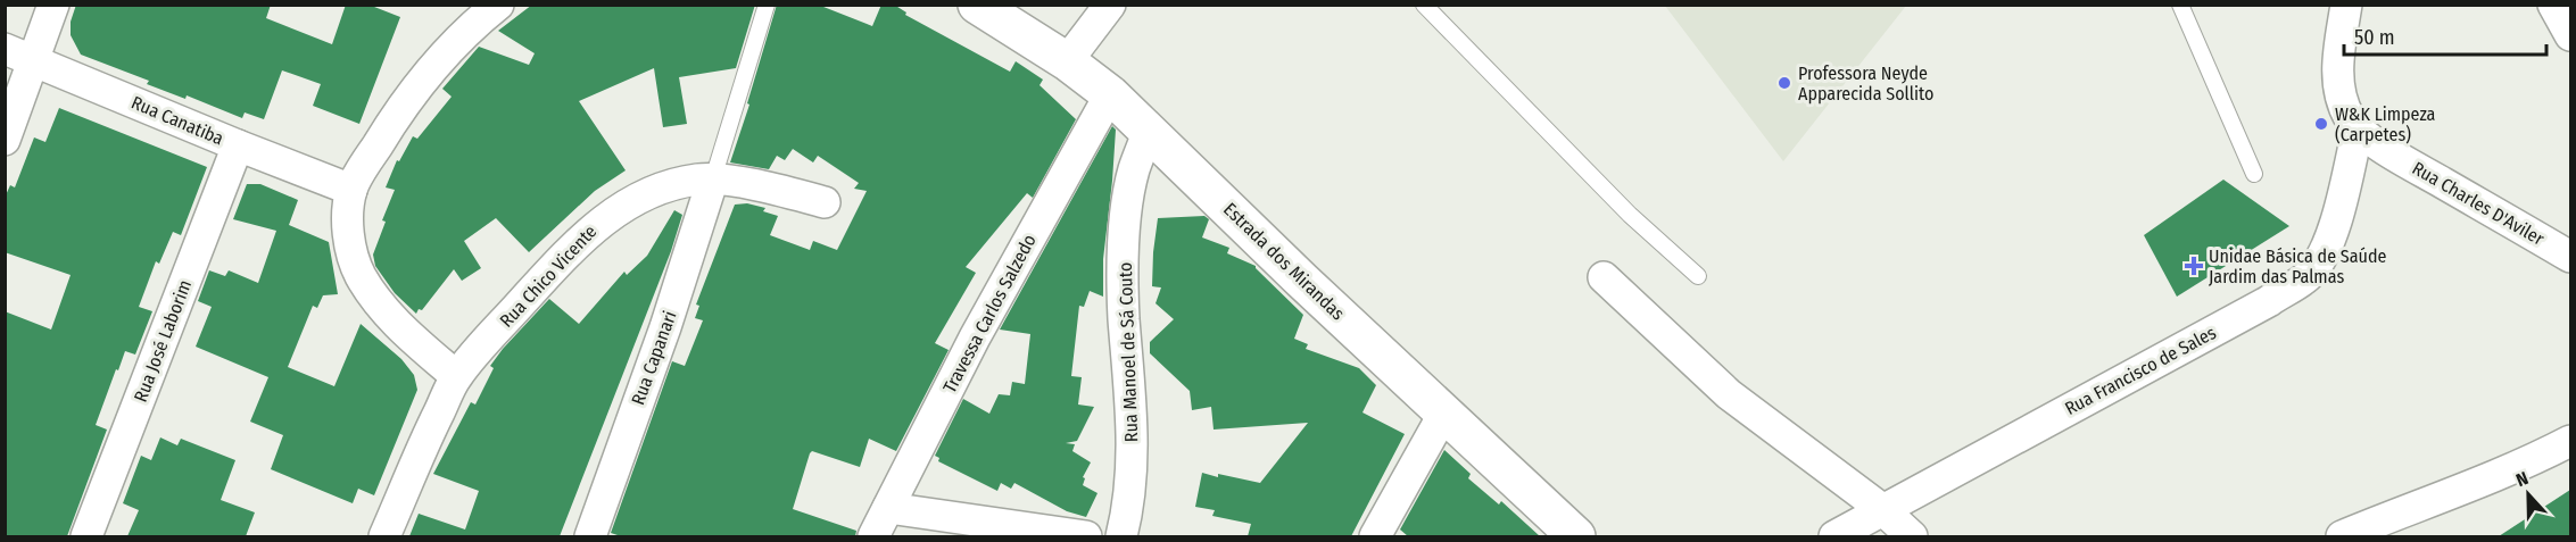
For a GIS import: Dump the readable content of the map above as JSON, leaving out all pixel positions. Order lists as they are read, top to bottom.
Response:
{
  "streets": {
    "street": [
      "Rua Canatiba",
      "Rua Charles D'Aviler",
      "Estrada dos Mirandas",
      "Rua Chico Vicente",
      "Travessa Carlos Salzedo",
      "Rua José Laborim",
      "Rua Manoel de Sá Couto",
      "Rua Capanari",
      "Rua Francisco de Sales"
    ]
  },
  "crossings": [
    ["Rua Canatiba", "Rua José Laborim"],
    ["Rua Charles D'Aviler", "Rua Francisco de Sales"],
    ["Estrada dos Mirandas", "Travessa Carlos Salzedo"],
    ["Estrada dos Mirandas", "Rua Manoel de Sá Couto"],
    ["Rua Chico Vicente", "Rua Capanari"]
  ],
  "places": {
    "other": ["Professora Neyde Apparecida Sollito", "W&K Limpeza (Carpetes)"],
    "health": ["Unidae Básica de Saúde Jardim das Palmas"]
  },
  "scale_bar": "50 m",
  "north": "top"
}
